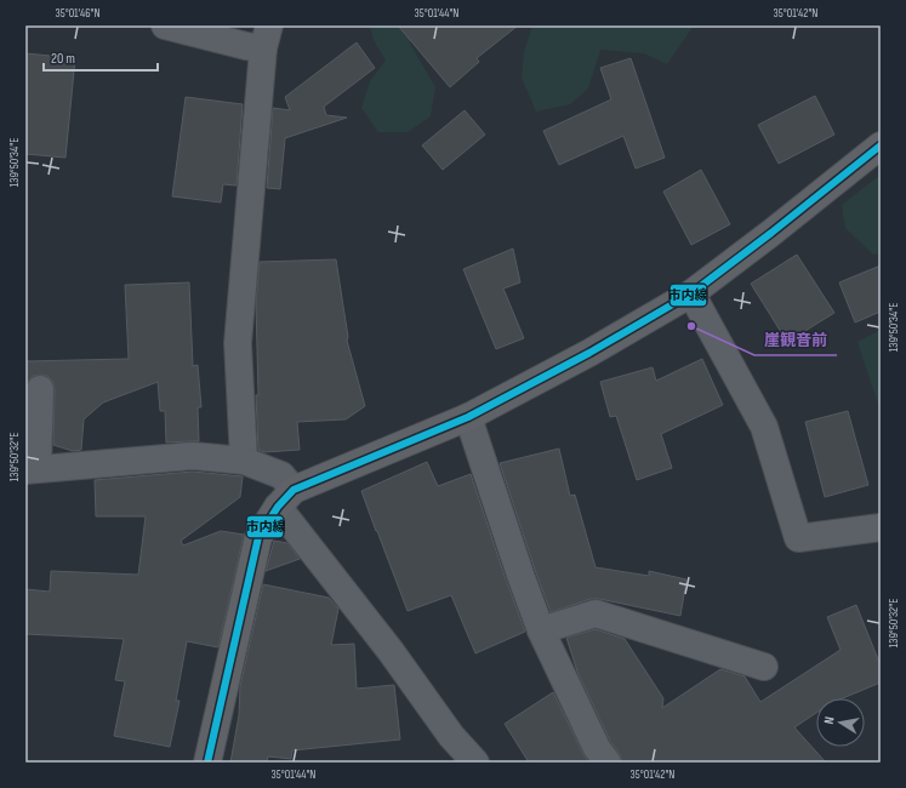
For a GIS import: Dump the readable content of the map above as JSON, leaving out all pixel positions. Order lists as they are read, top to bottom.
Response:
{
  "places": ["崖観音前"],
  "lines": ["transit line 市内線"],
  "scale_bar": "20 m",
  "north": "left",
  "coordinates": [
    "35°01'46\"N",
    "35°01'44\"N",
    "35°01'42\"N",
    "139°50'34\"E",
    "139°50'32\"E"
  ]
}
